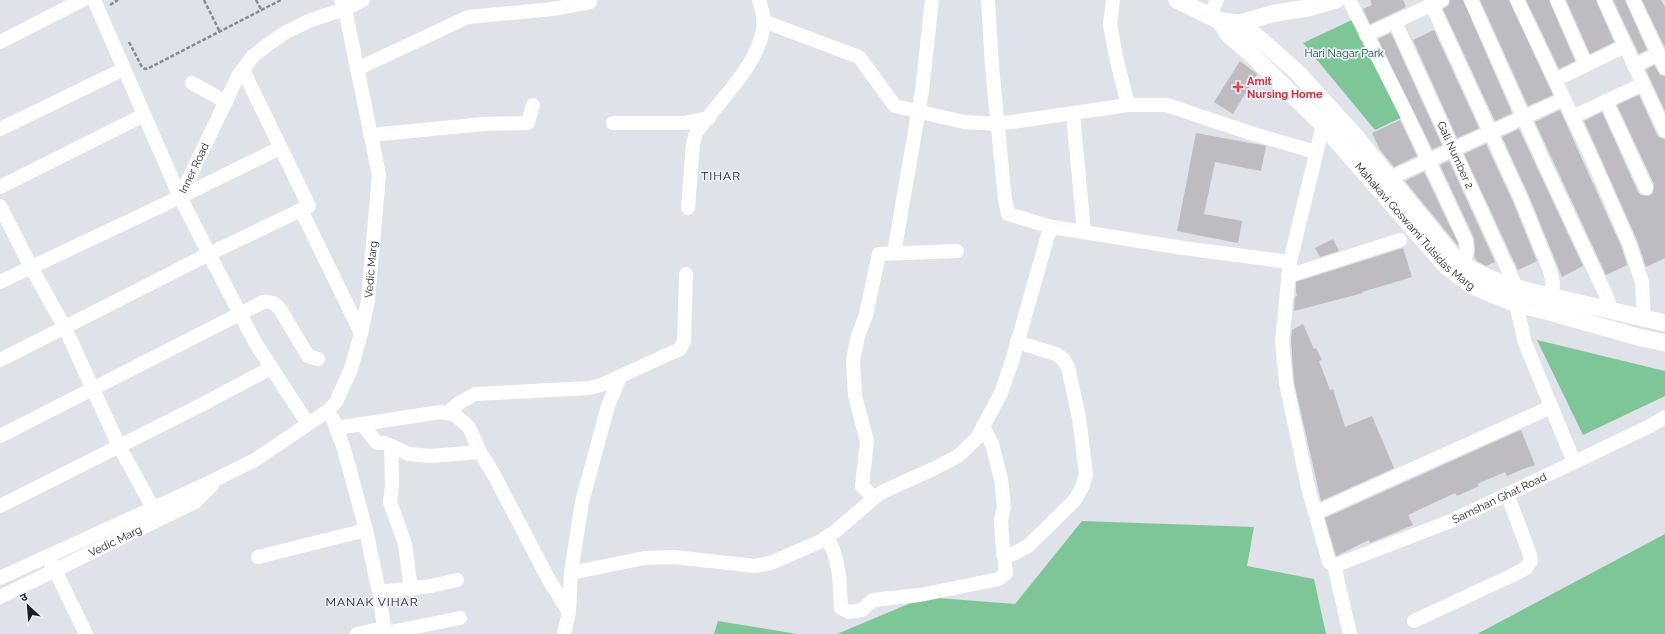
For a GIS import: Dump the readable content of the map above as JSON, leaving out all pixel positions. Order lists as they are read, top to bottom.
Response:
{
  "streets": {
    "street": [
      "Gali Number 2",
      "Inner Road",
      "Mahakavi Goswami Tulsidas Marg",
      "Vedic Marg",
      "Samshan Ghat Road"
    ]
  },
  "crossings": [
    ["Gali Number 2", "Mahakavi Goswami Tulsidas Marg"],
    ["Inner Road", "Vedic Marg"]
  ],
  "districts": ["TIHAR", "MANAK VIHAR"],
  "parks": ["Hari Nagar Park"],
  "places": {
    "health": ["Amit Nursing Home"]
  },
  "north": "top left"
}
